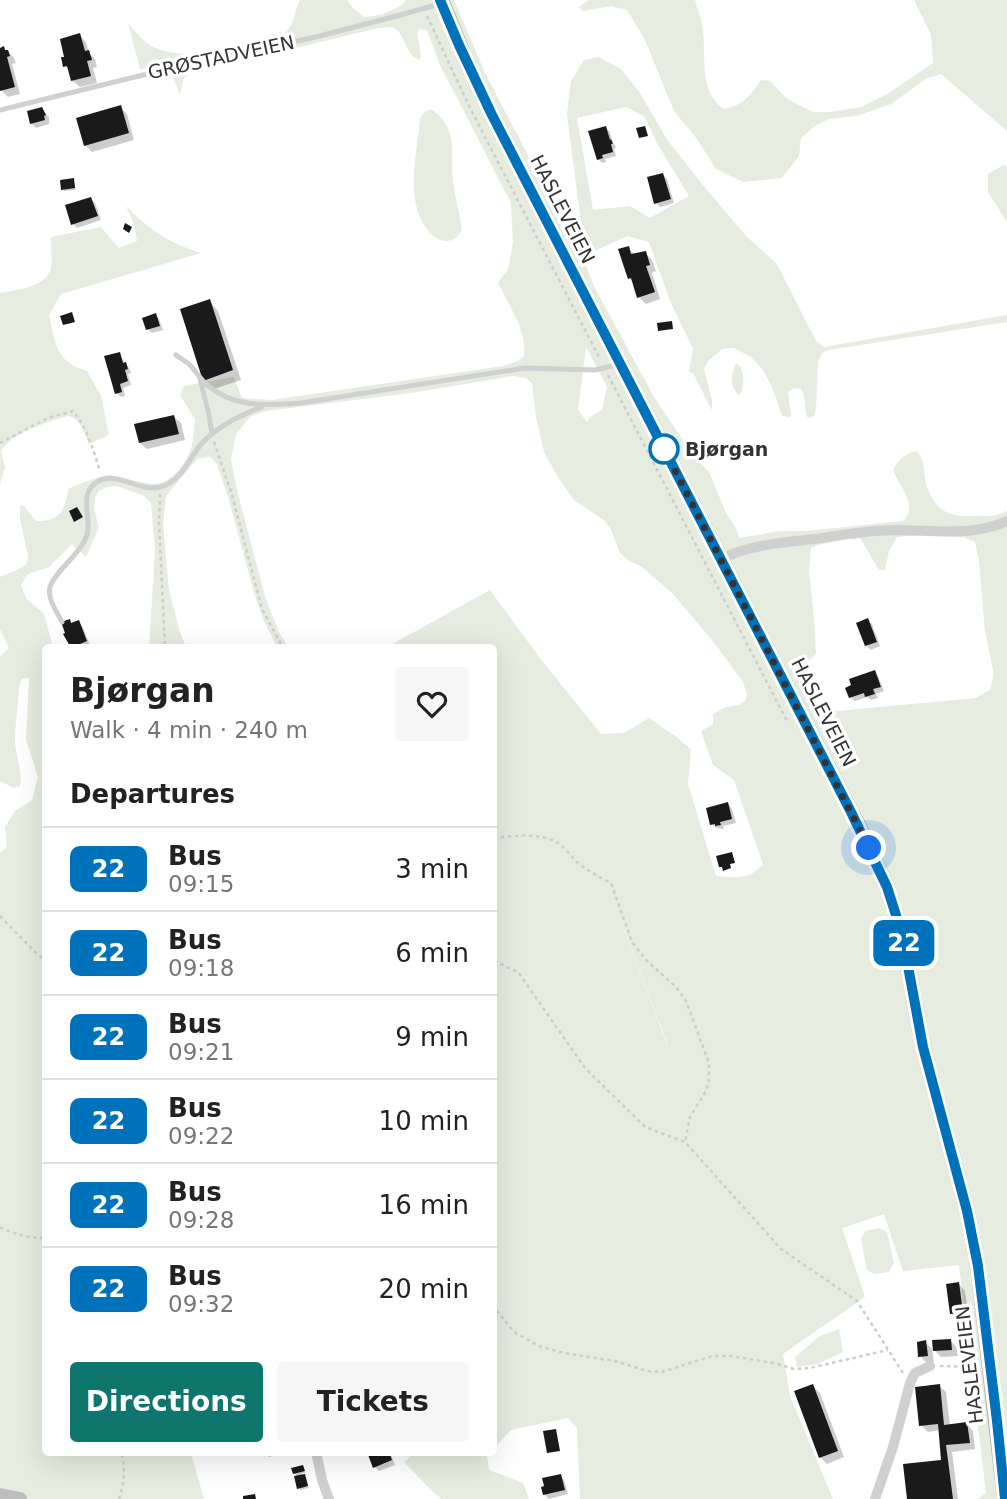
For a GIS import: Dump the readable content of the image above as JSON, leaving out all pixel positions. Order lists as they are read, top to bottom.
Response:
{
  "streets": {
    "main road": ["HASLEVEIEN"],
    "lane": ["GRØSTADVEIEN"]
  },
  "crossings": [
    ["GRØSTADVEIEN", "HASLEVEIEN"]
  ],
  "places": ["Bjørgan"],
  "lines": ["bus line 22"],
  "page": {
    "on_map": "22",
    "heading": [
      ["Bjørgan", "Walk · 4 min · 240 m"],
      "Departures"
    ],
    "list": [
      {
        "mark": "22",
        "name": "Bus",
        "note": "09:15",
        "value": "3 min"
      },
      {
        "mark": "22",
        "name": "Bus",
        "note": "09:18",
        "value": "6 min"
      },
      {
        "mark": "22",
        "name": "Bus",
        "note": "09:21",
        "value": "9 min"
      },
      {
        "mark": "22",
        "name": "Bus",
        "note": "09:22",
        "value": "10 min"
      },
      {
        "mark": "22",
        "name": "Bus",
        "note": "09:28",
        "value": "16 min"
      },
      {
        "mark": "22",
        "name": "Bus",
        "note": "09:32",
        "value": "20 min"
      }
    ],
    "buttons": ["Directions", "Tickets"]
  }
}
